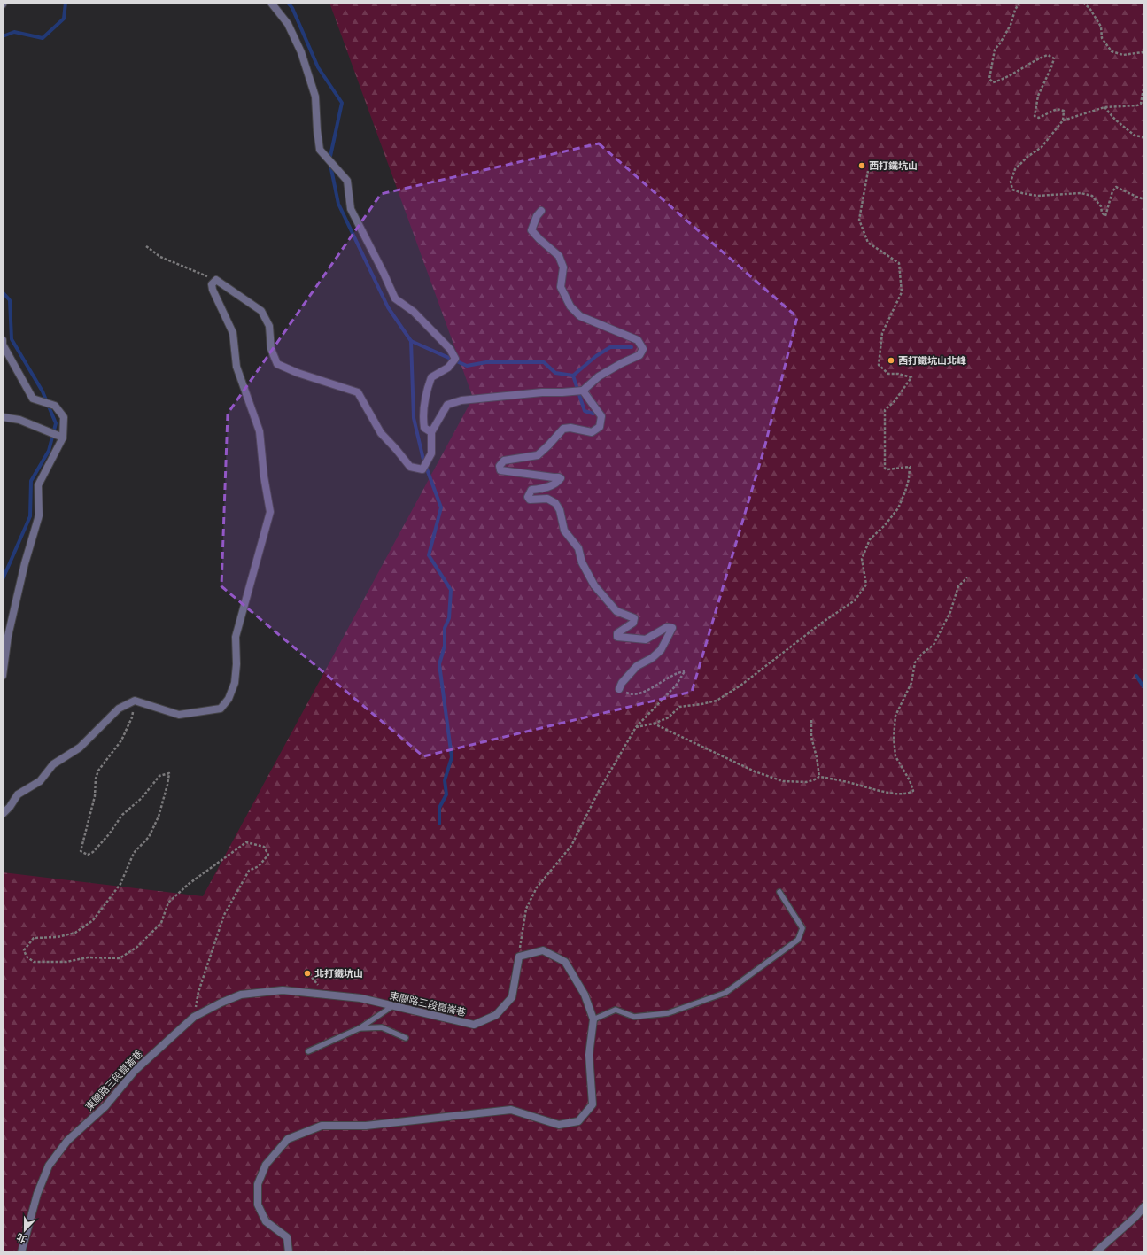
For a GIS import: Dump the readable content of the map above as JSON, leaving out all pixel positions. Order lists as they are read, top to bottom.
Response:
{
  "streets": {
    "street": ["東關路三段崑崙巷"]
  },
  "places": ["西打鐵坑山", "西打鐵坑山北峰", "北打鐵坑山"],
  "north": "bottom"
}
